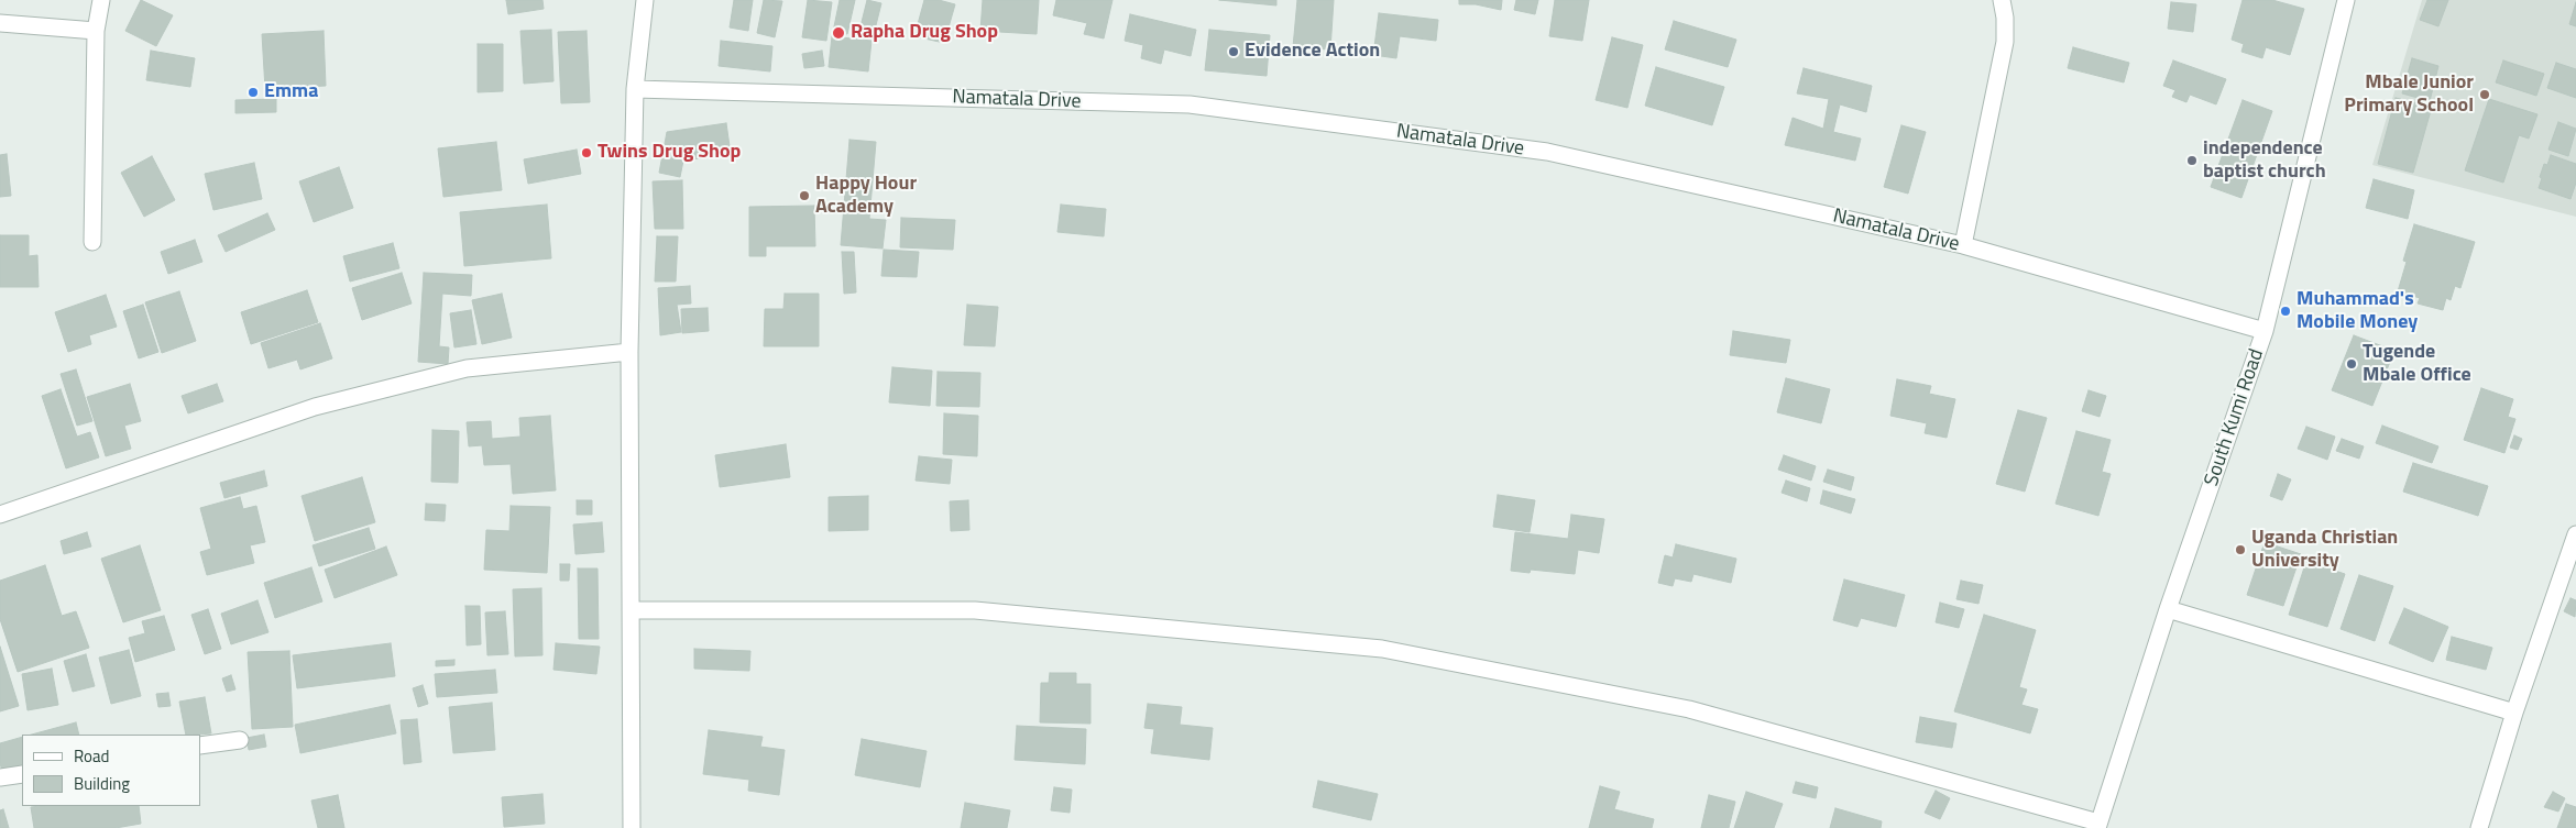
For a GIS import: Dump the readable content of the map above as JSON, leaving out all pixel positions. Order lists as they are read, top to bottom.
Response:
{
  "streets": {
    "street": ["Namatala Drive", "South Kumi Road"]
  },
  "crossings": [
    ["Namatala Drive", "South Kumi Road"]
  ],
  "places": [
    "Rapha Drug Shop",
    "Evidence Action",
    "Emma",
    "Mbale Junior Primary School",
    "Twins Drug Shop",
    "independence baptist church",
    "Happy Hour Academy",
    "Muhammad's Mobile Money",
    "Tugende Mbale Office",
    "Uganda Christian University"
  ],
  "legend": ["Road", "Building"]
}
